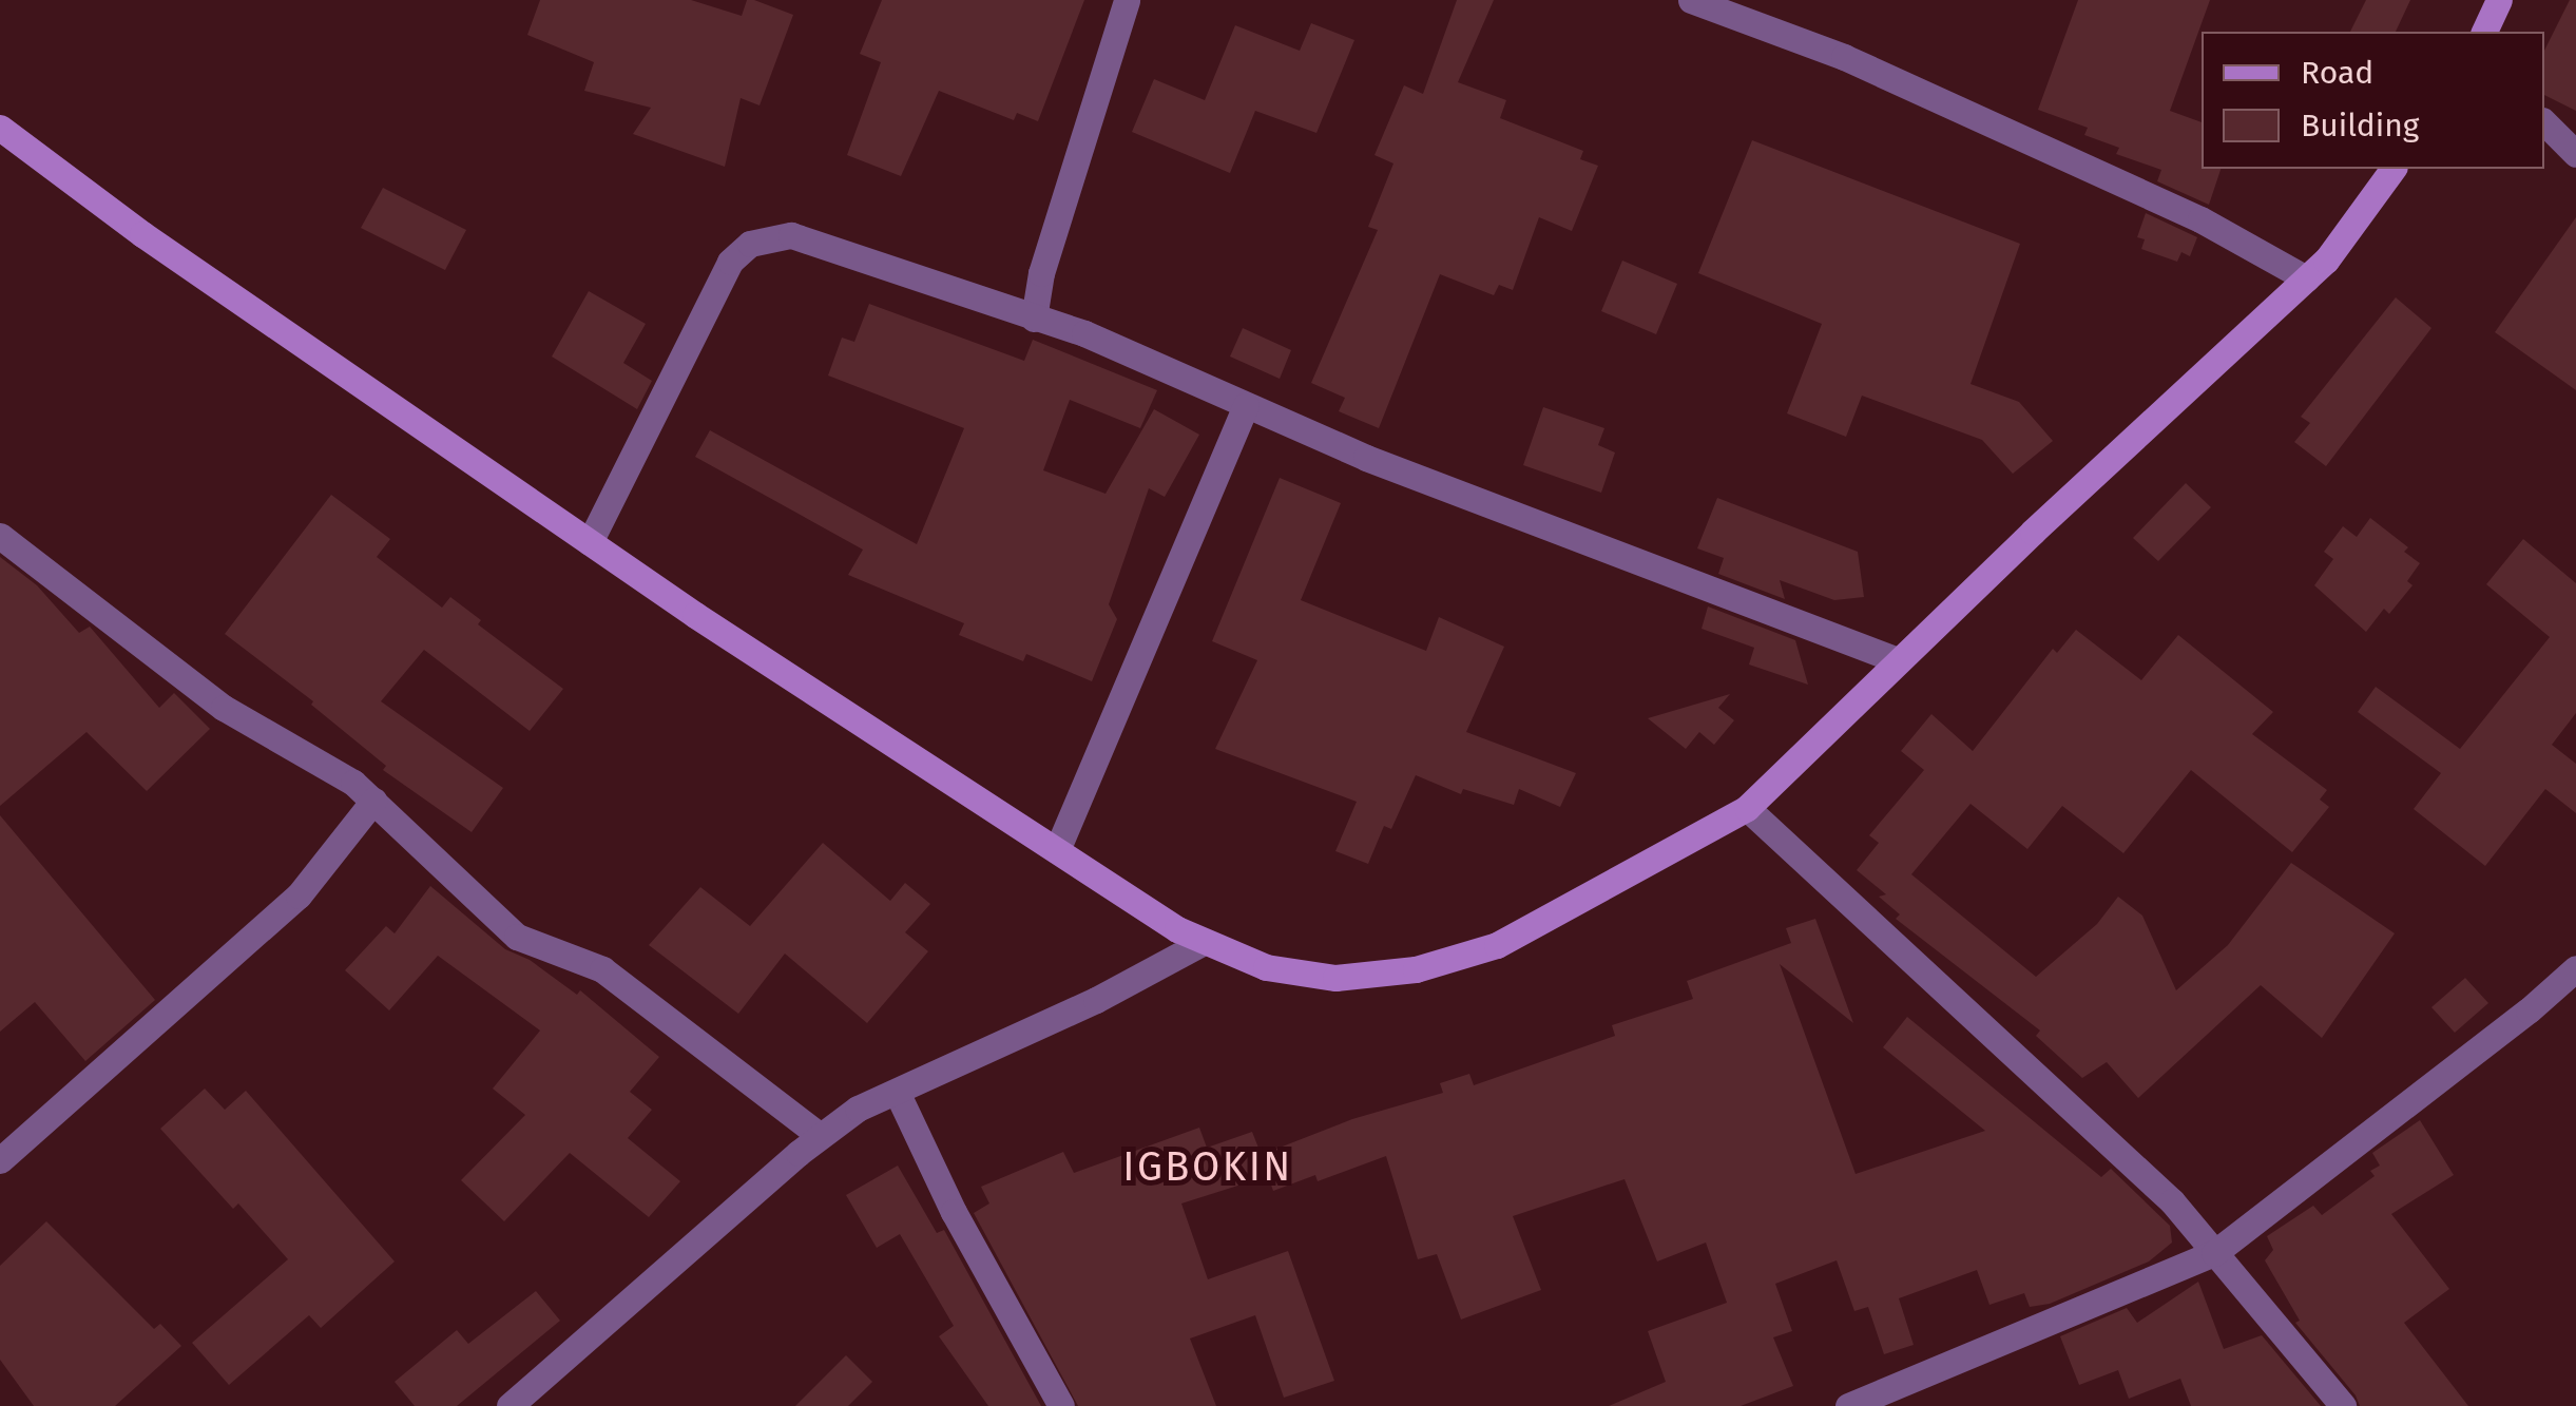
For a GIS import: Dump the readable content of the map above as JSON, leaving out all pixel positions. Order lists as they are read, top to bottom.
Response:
{
  "districts": ["IGBOKIN"],
  "legend": ["Road", "Building"]
}
